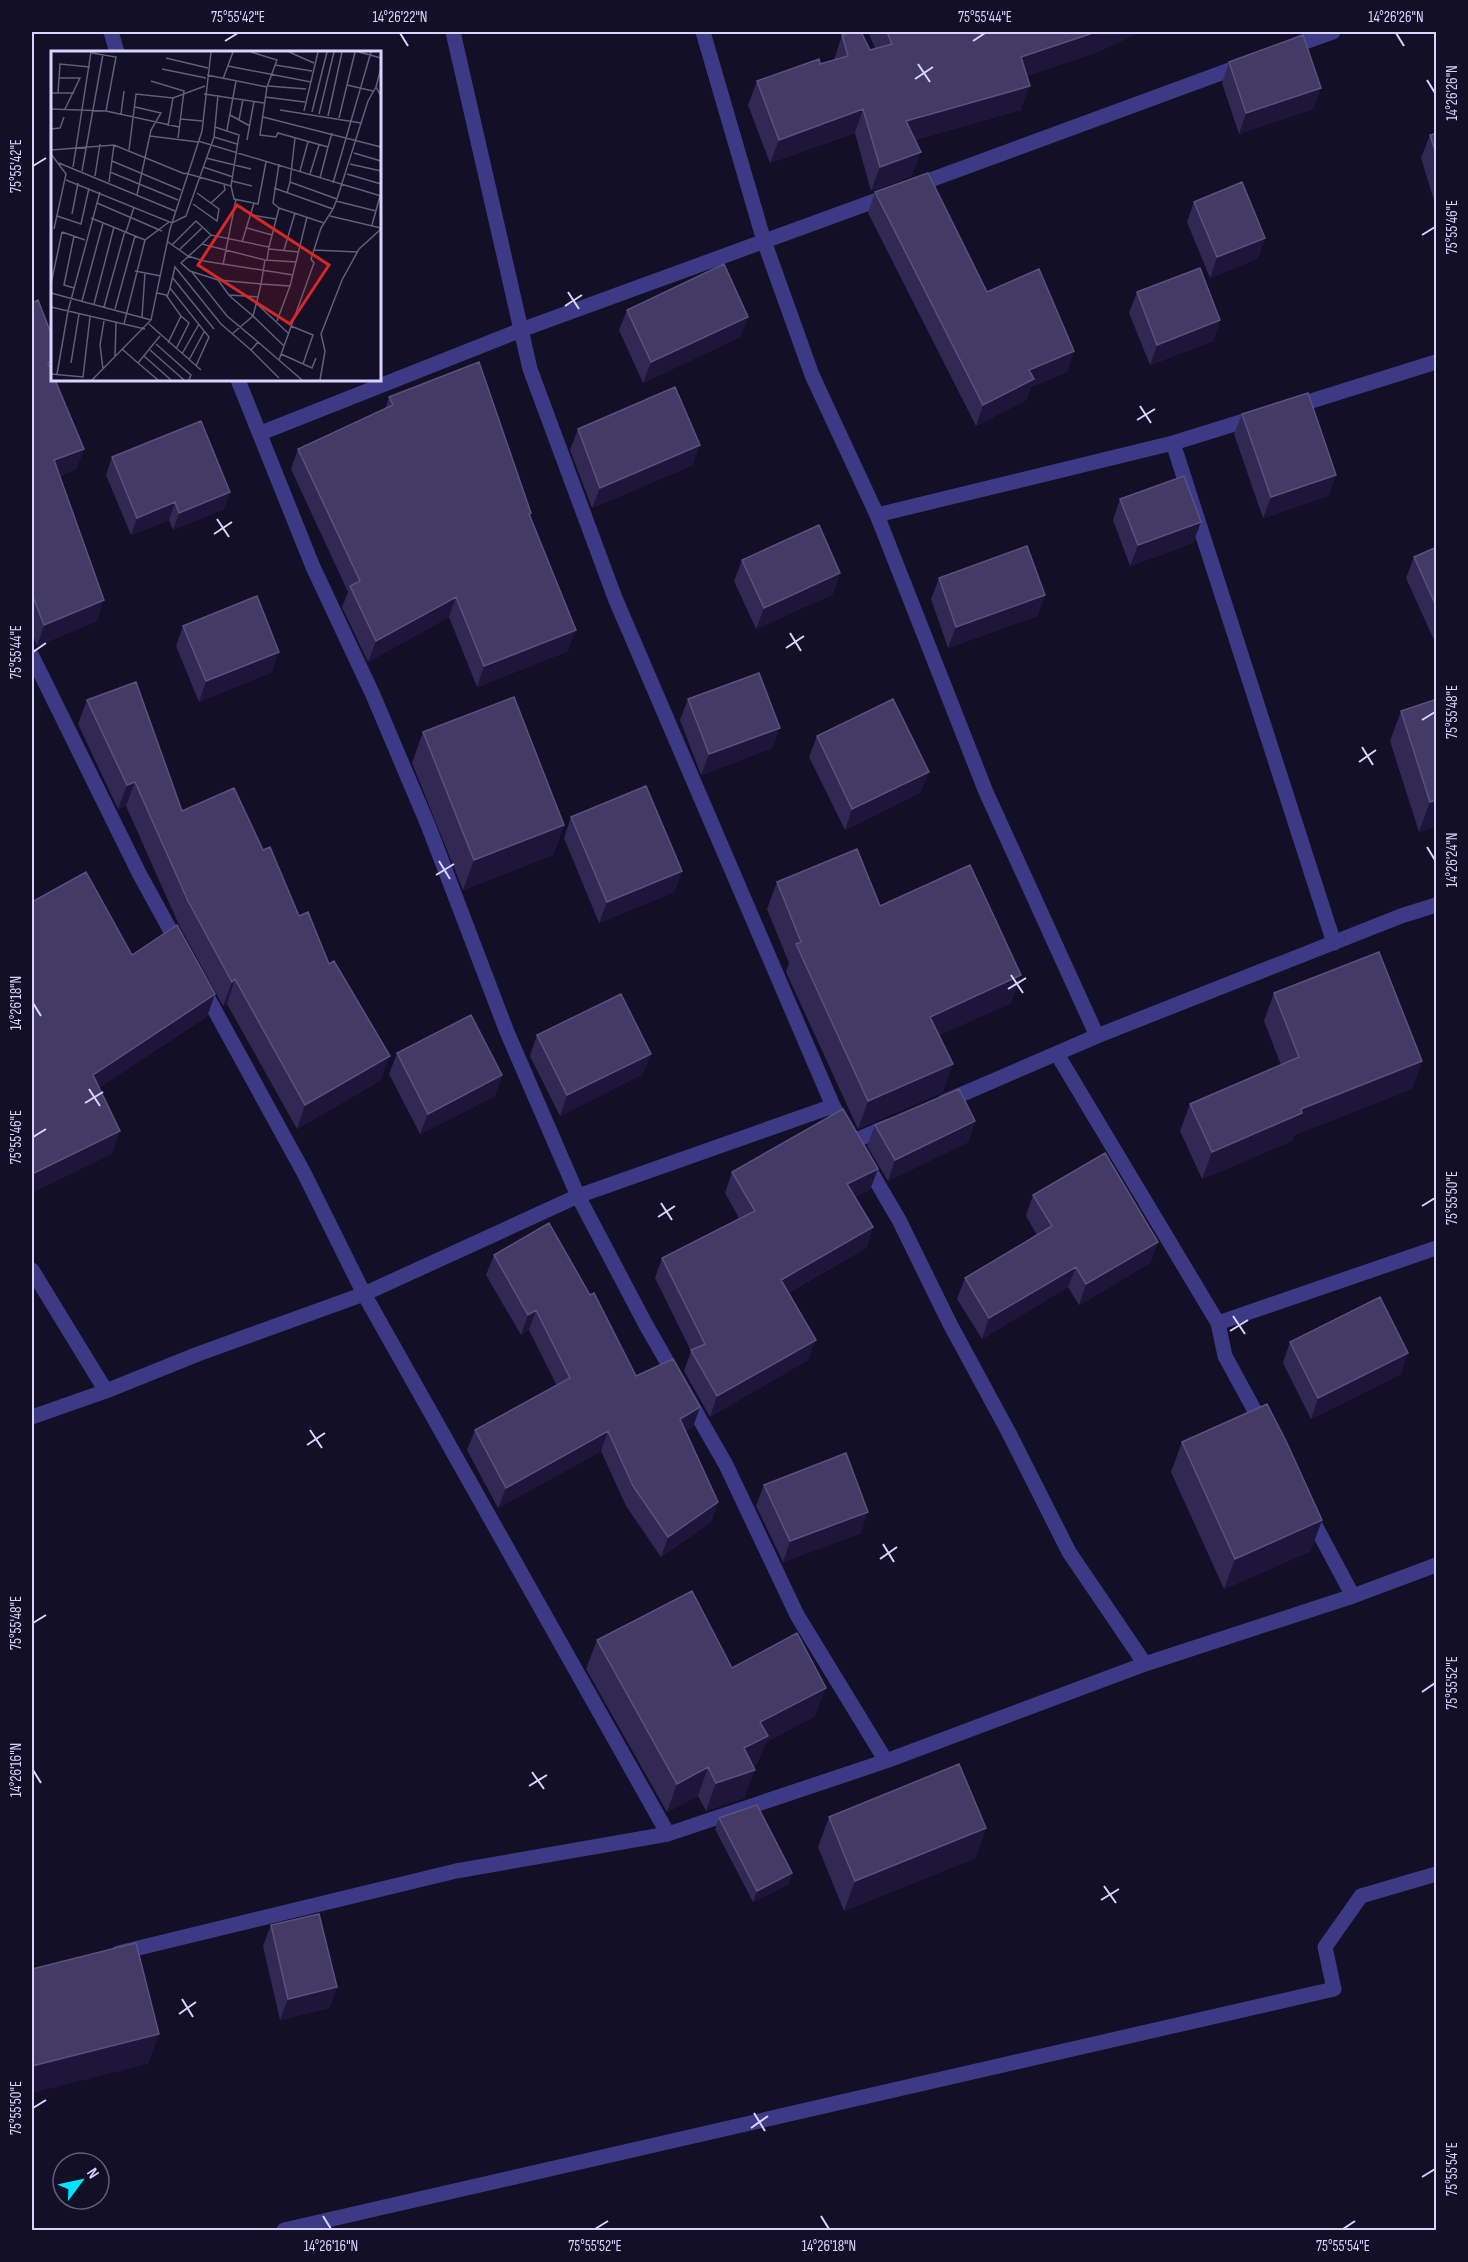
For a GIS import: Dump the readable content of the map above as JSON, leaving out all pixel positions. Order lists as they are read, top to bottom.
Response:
{
  "north": "top right",
  "coordinates": [
    "75°55'42\"E",
    "14°26'22\"N",
    "75°55'44\"E",
    "14°26'26\"N",
    "75°55'46\"E",
    "75°55'48\"E",
    "14°26'24\"N",
    "14°26'18\"N",
    "75°55'50\"E",
    "75°55'52\"E",
    "14°26'16\"N",
    "75°55'54\"E"
  ]
}
